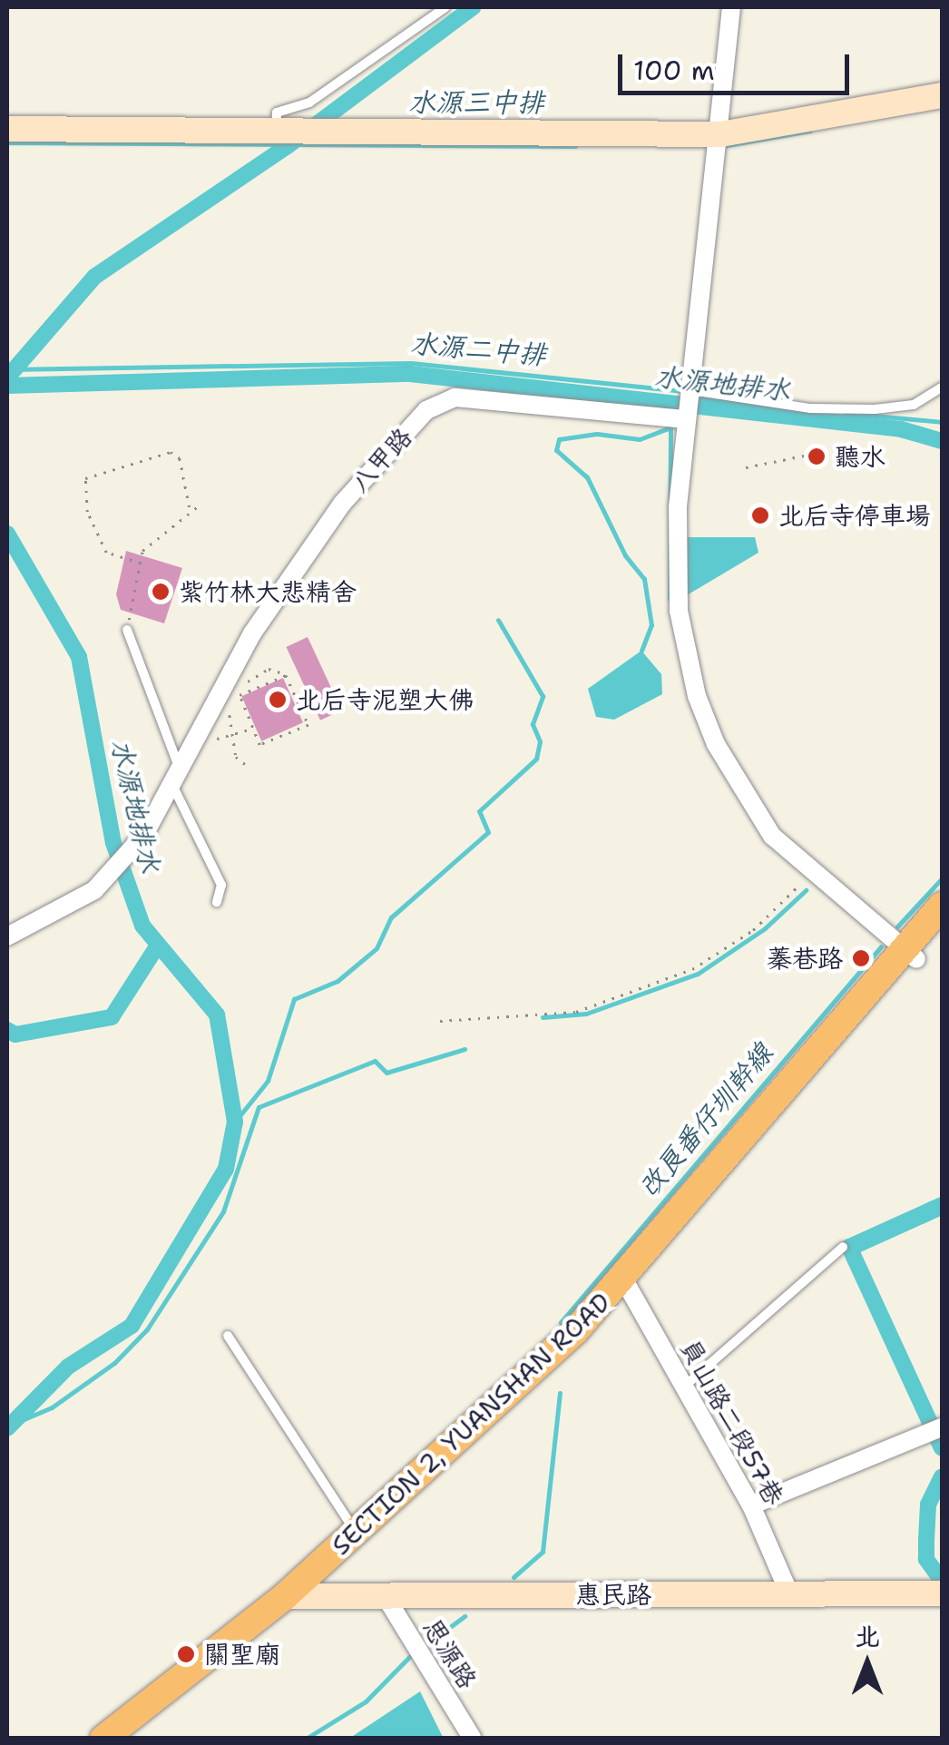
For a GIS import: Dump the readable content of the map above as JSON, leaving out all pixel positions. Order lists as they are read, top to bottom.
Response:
{
  "streets": {
    "main road": ["SECTION 2, YUANSHAN ROAD"],
    "street": [
      "八甲路",
      "員山路二段57巷",
      "惠民路",
      "思源路"
    ]
  },
  "crossings": [
    ["員山路二段57巷", "SECTION 2, YUANSHAN ROAD"],
    ["員山路二段57巷", "惠民路"],
    ["SECTION 2, YUANSHAN ROAD", "惠民路"],
    ["惠民路", "思源路"]
  ],
  "water": [
    "水源三中排",
    "水源二中排",
    "水源地排水",
    "改良番仔圳幹線"
  ],
  "places": [
    "聽水",
    "北后寺停車場",
    "紫竹林大悲精舍",
    "北后寺泥塑大佛",
    "蓁巷路",
    "關聖廟"
  ],
  "scale_bar": "100 m",
  "north": "top"
}
